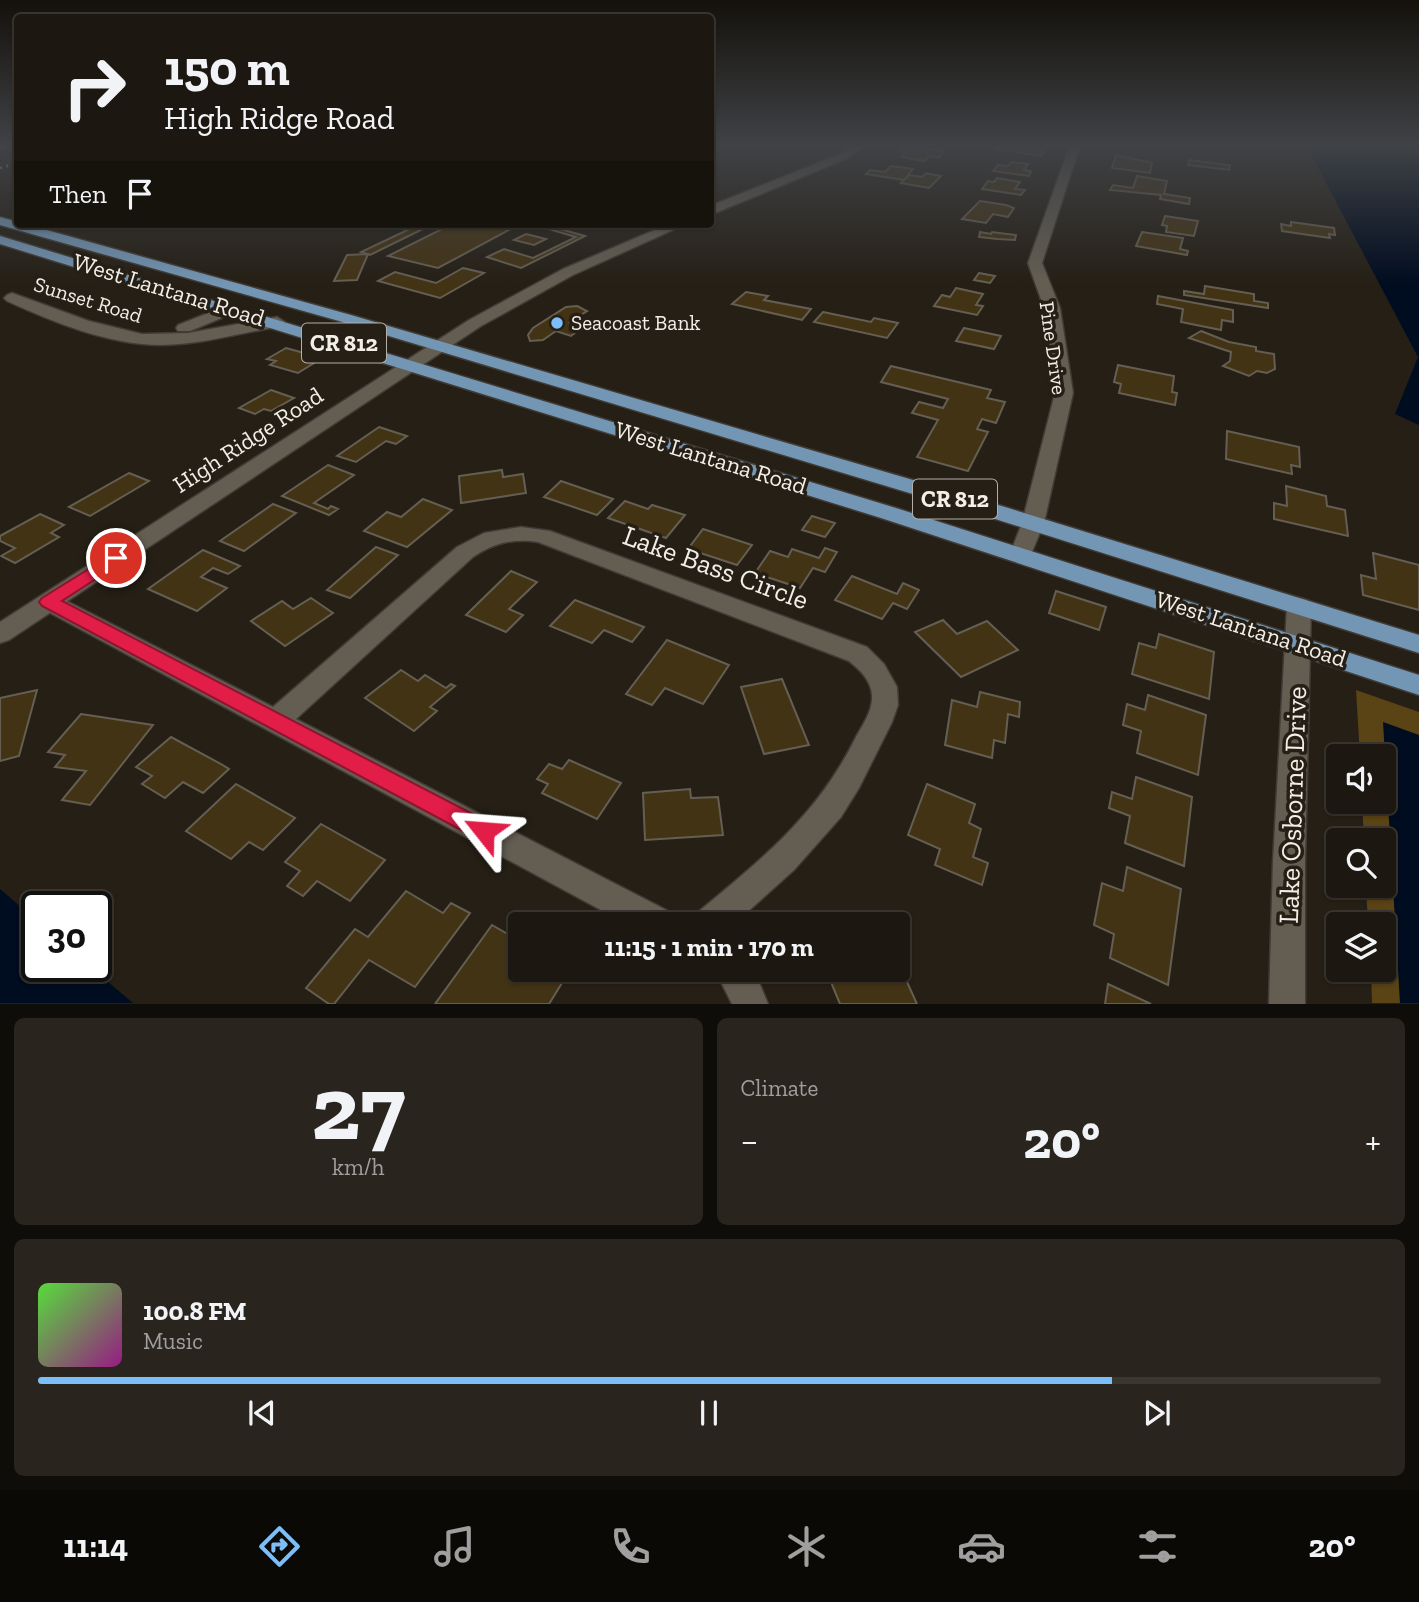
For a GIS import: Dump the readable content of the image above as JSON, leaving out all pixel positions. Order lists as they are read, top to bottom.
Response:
{
  "streets": {
    "main road": ["West Lantana Road", "CR 812"],
    "street": [
      "Sunset Road",
      "Pine Drive",
      "High Ridge Road",
      "Lake Bass Circle",
      "Lake Osborne Drive"
    ]
  },
  "crossings": [
    ["West Lantana Road", "Sunset Road"],
    ["West Lantana Road", "Pine Drive"],
    ["West Lantana Road", "High Ridge Road"],
    ["West Lantana Road", "Lake Osborne Drive"]
  ],
  "places": ["Seacoast Bank"],
  "page": {
    "turn": ["150 m", "High Ridge Road"],
    "then": "Then",
    "limit": "30",
    "trip": "11:15 · 1 min · 170 m",
    "tile": [
      ["27", "km/h"],
      "Climate"
    ],
    "heat": ["−", "20°", "+"],
    "song": ["100.8 FM", "Music"],
    "tabs": ["11:14", "20°"]
  }
}
